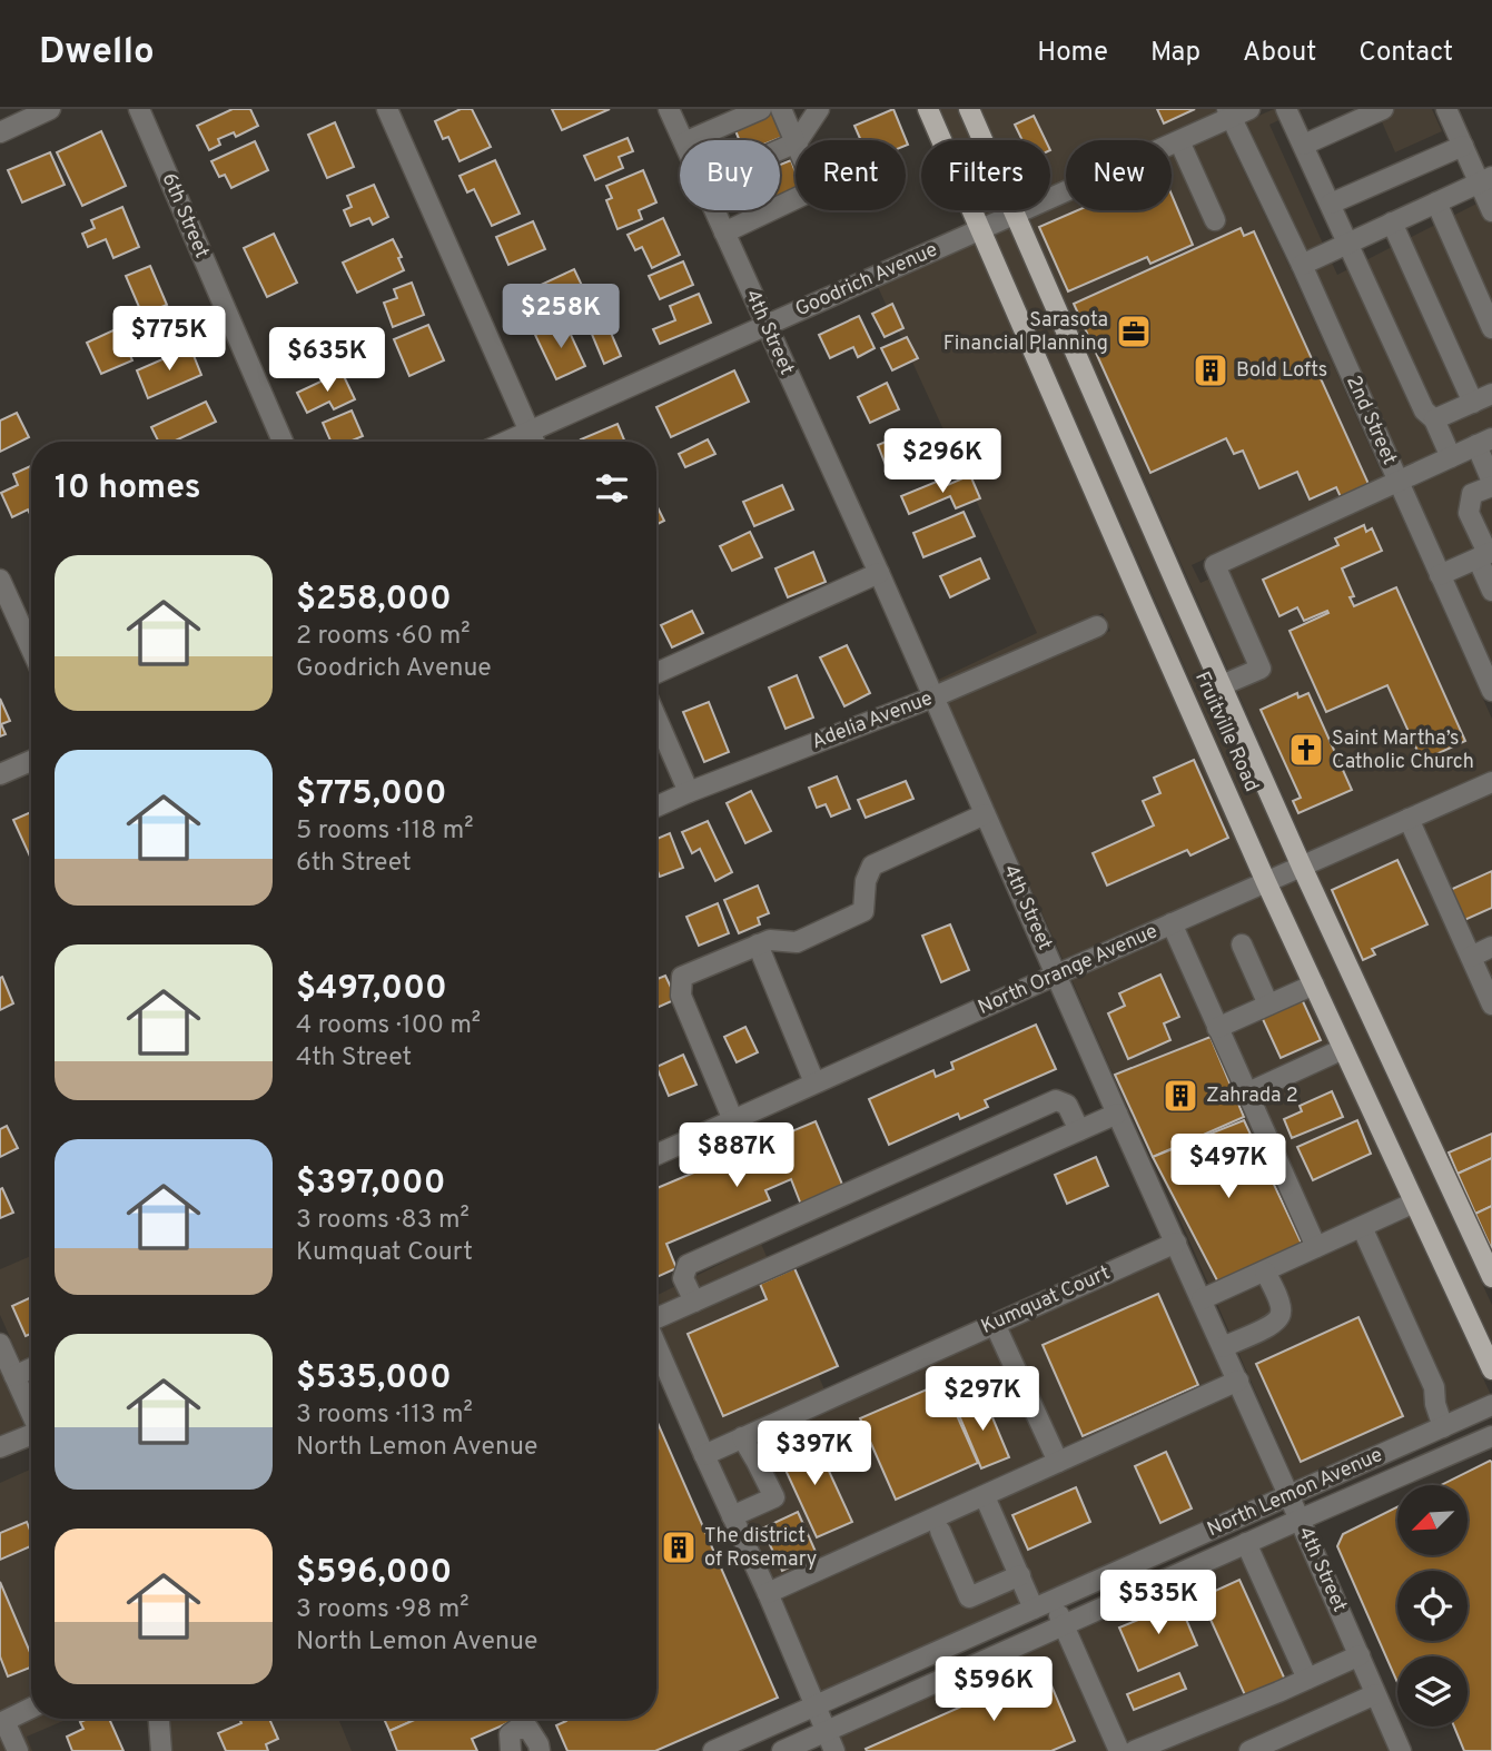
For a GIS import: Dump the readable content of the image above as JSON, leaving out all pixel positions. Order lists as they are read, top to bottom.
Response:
{
  "streets": {
    "main road": ["Fruitville Road"],
    "street": [
      "6th Street",
      "Goodrich Avenue",
      "4th Street",
      "2nd Street",
      "Adelia Avenue",
      "North Orange Avenue",
      "Kumquat Court",
      "North Lemon Avenue"
    ]
  },
  "crossings": [
    ["Goodrich Avenue", "4th Street"],
    ["Goodrich Avenue", "2nd Street"],
    ["Goodrich Avenue", "Fruitville Road"],
    ["4th Street", "Adelia Avenue"],
    ["4th Street", "North Orange Avenue"],
    ["4th Street", "Kumquat Court"],
    ["4th Street", "North Lemon Avenue"],
    ["Fruitville Road", "North Orange Avenue"]
  ],
  "places": {
    "office": ["Sarasota Financial Planning"],
    "building": ["Bold Lofts", "Zahrada 2", "The district of Rosemary"],
    "church": ["Saint Martha’s Catholic Church"]
  },
  "north": "bottom left",
  "page": {
    "header": "Dwello",
    "nav": [
      "Home",
      "Map",
      "About",
      "Contact"
    ],
    "chip": [
      "Buy",
      "Rent",
      "Filters",
      "New"
    ],
    "price": [
      "$258K",
      "$775K",
      "$635K",
      "$296K",
      "$887K",
      "$497K",
      "$297K",
      "$397K",
      "$535K",
      "$596K"
    ],
    "heading": "10 homes",
    "list": [
      {
        "name": "$258,000",
        "note": "2 rooms · 60 m² · Goodrich Avenue"
      },
      {
        "name": "$775,000",
        "note": "5 rooms · 118 m² · 6th Street"
      },
      {
        "name": "$497,000",
        "note": "4 rooms · 100 m² · 4th Street"
      },
      {
        "name": "$397,000",
        "note": "3 rooms · 83 m² · Kumquat Court"
      },
      {
        "name": "$535,000",
        "note": "3 rooms · 113 m² · North Lemon Avenue"
      },
      {
        "name": "$596,000",
        "note": "3 rooms · 98 m² · North Lemon Avenue"
      }
    ]
  }
}
